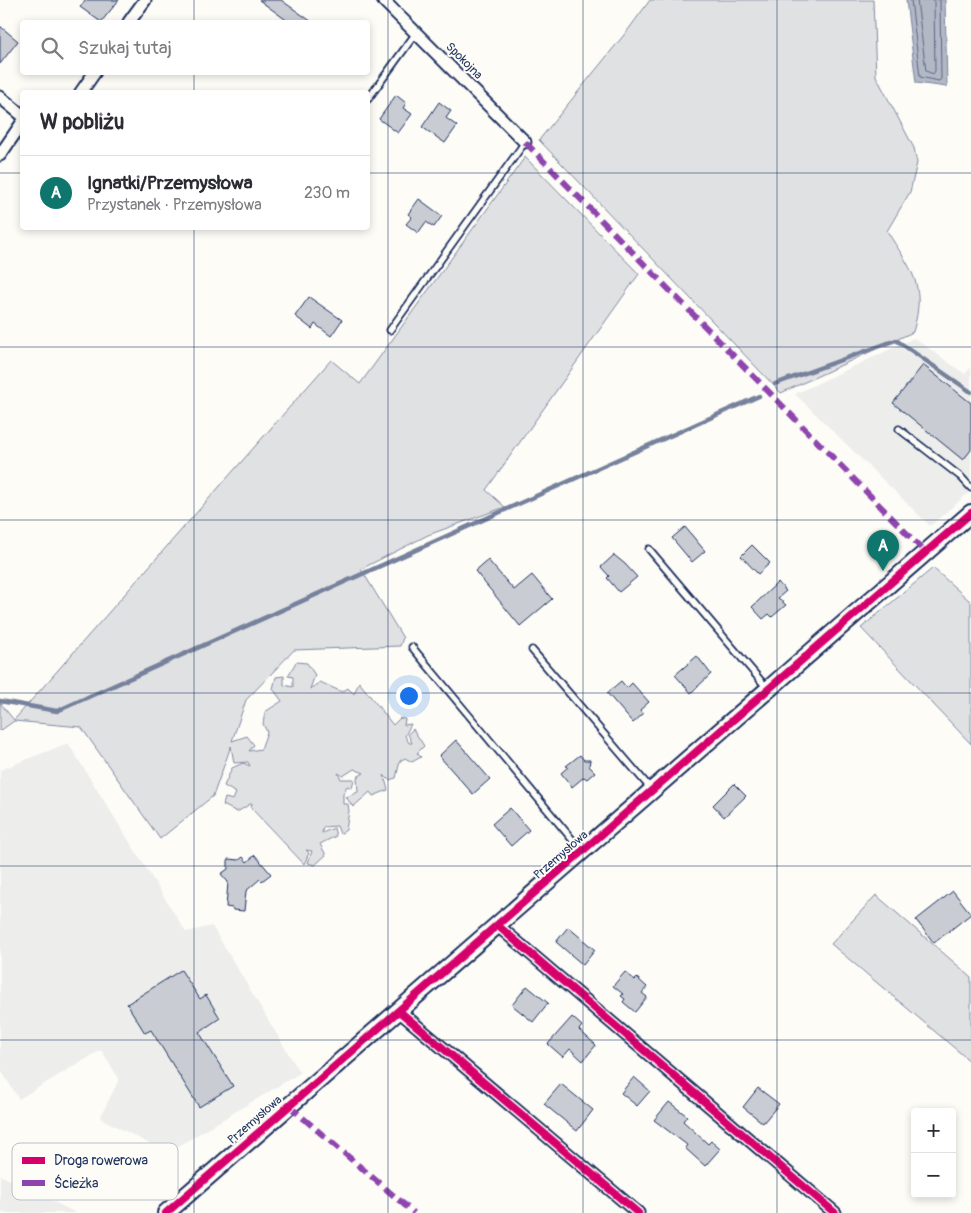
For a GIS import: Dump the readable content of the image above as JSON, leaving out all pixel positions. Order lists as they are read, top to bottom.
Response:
{
  "streets": {
    "street": ["Spokojna", "Przemysłowa"]
  },
  "legend": ["Droga rowerowa", "Ścieżka"],
  "page": {
    "search": "Szukaj tutaj",
    "heading": "W pobliżu",
    "list": [
      {
        "mark": "A",
        "name": "Ignatki/Przemysłowa",
        "note": "Przystanek · Przemysłowa",
        "value": "230 m"
      }
    ],
    "pins": "A",
    "map_buttons": ["+", "−"]
  }
}
